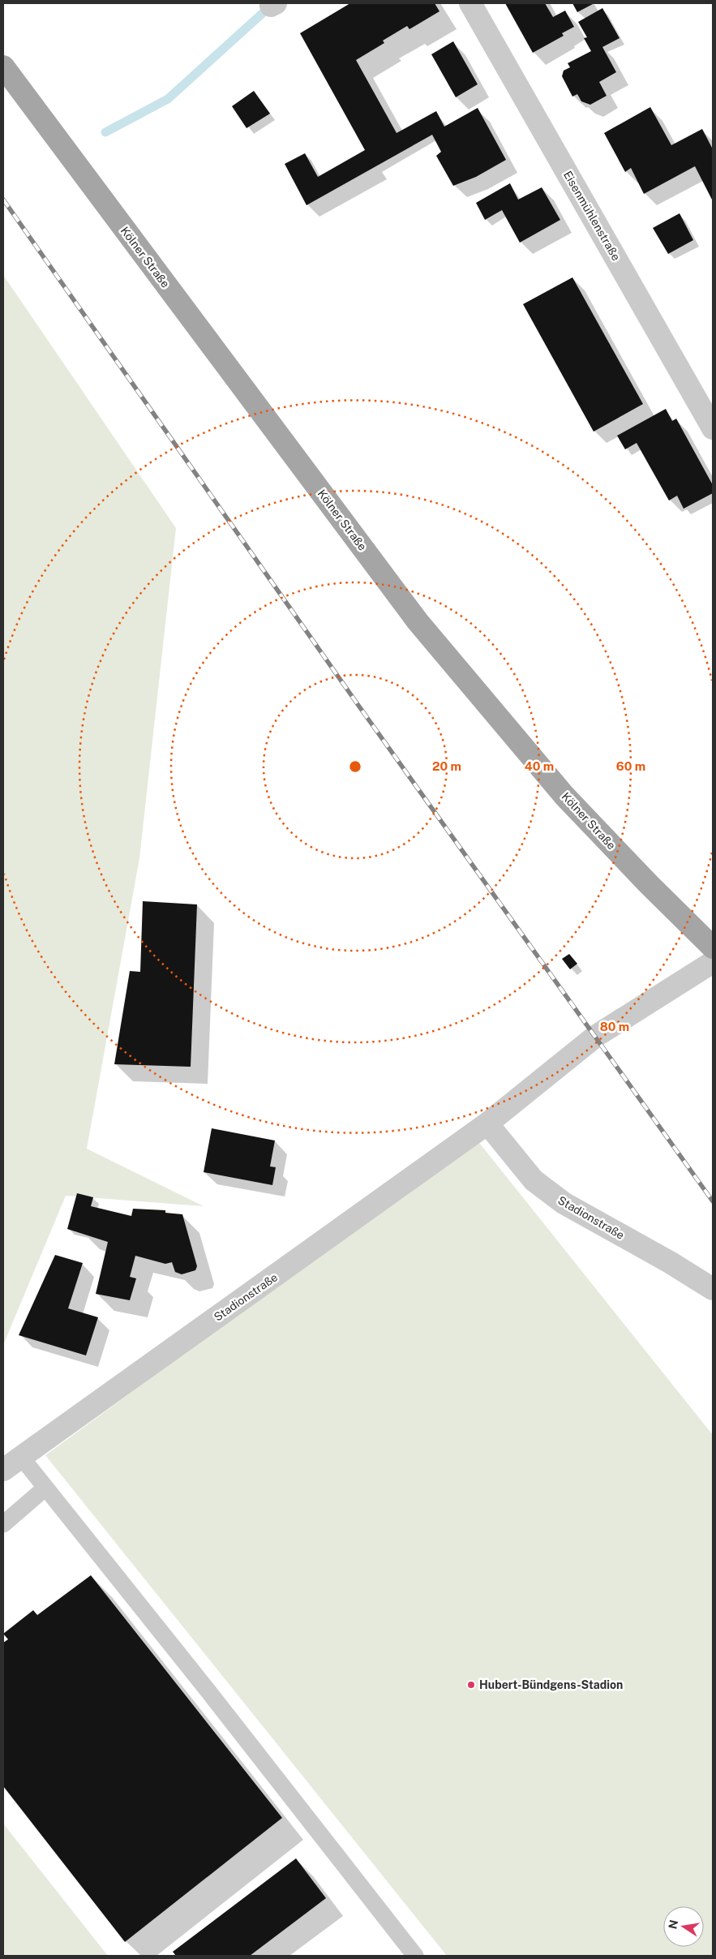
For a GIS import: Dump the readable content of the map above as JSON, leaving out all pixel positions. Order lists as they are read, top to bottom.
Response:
{
  "streets": {
    "main road": ["Kölner Straße"],
    "street": ["Eisenmühlenstraße", "Stadionstraße"]
  },
  "places": ["Hubert-Bündgens-Stadion"],
  "north": "left",
  "rings": [
    "20 m",
    "40 m",
    "60 m",
    "80 m"
  ]
}
